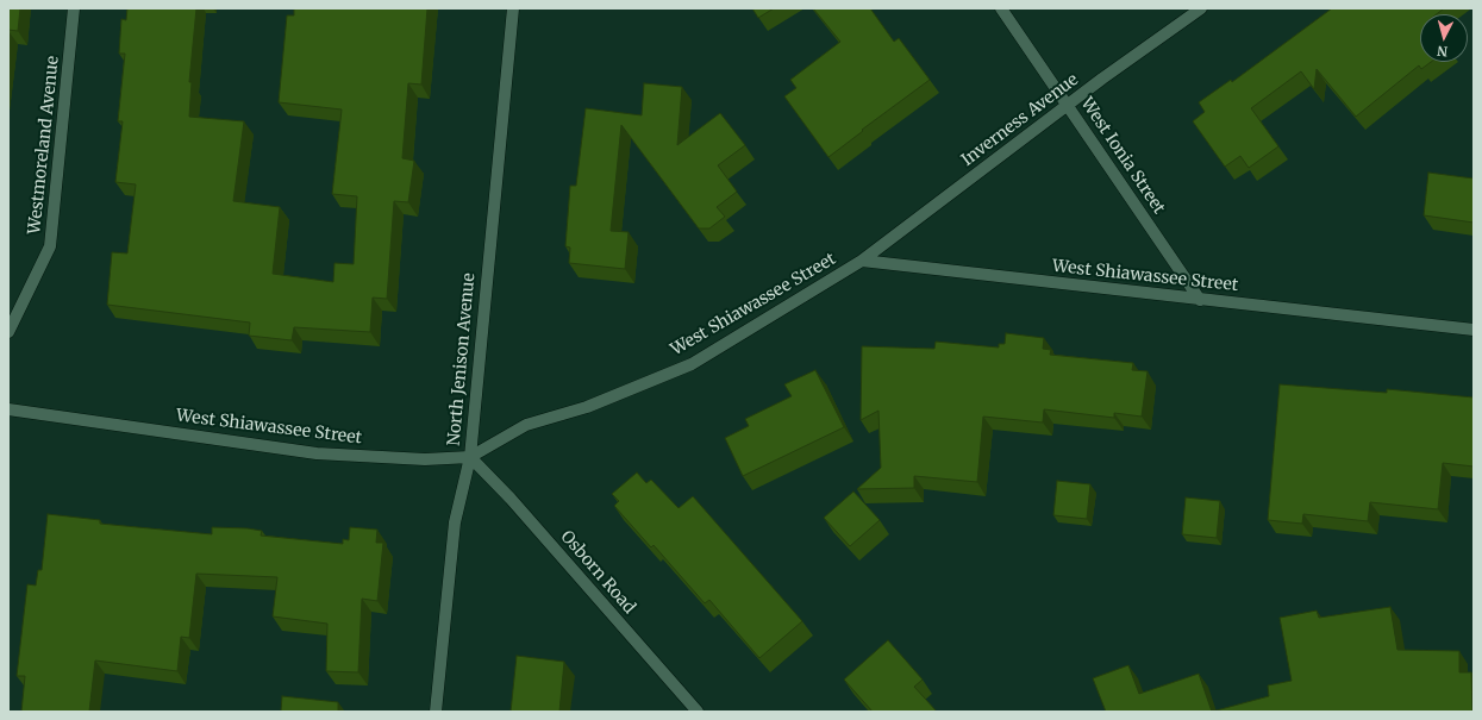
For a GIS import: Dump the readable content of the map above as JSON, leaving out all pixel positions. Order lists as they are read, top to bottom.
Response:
{
  "streets": {
    "street": [
      "Inverness Avenue",
      "Westmoreland Avenue",
      "West Ionia Street",
      "West Shiawassee Street",
      "North Jenison Avenue",
      "Osborn Road"
    ]
  },
  "crossings": [
    ["Inverness Avenue", "West Ionia Street"],
    ["Inverness Avenue", "West Shiawassee Street"],
    ["West Ionia Street", "West Shiawassee Street"],
    ["West Shiawassee Street", "North Jenison Avenue"],
    ["West Shiawassee Street", "Osborn Road"],
    ["North Jenison Avenue", "Osborn Road"]
  ],
  "north": "bottom"
}
